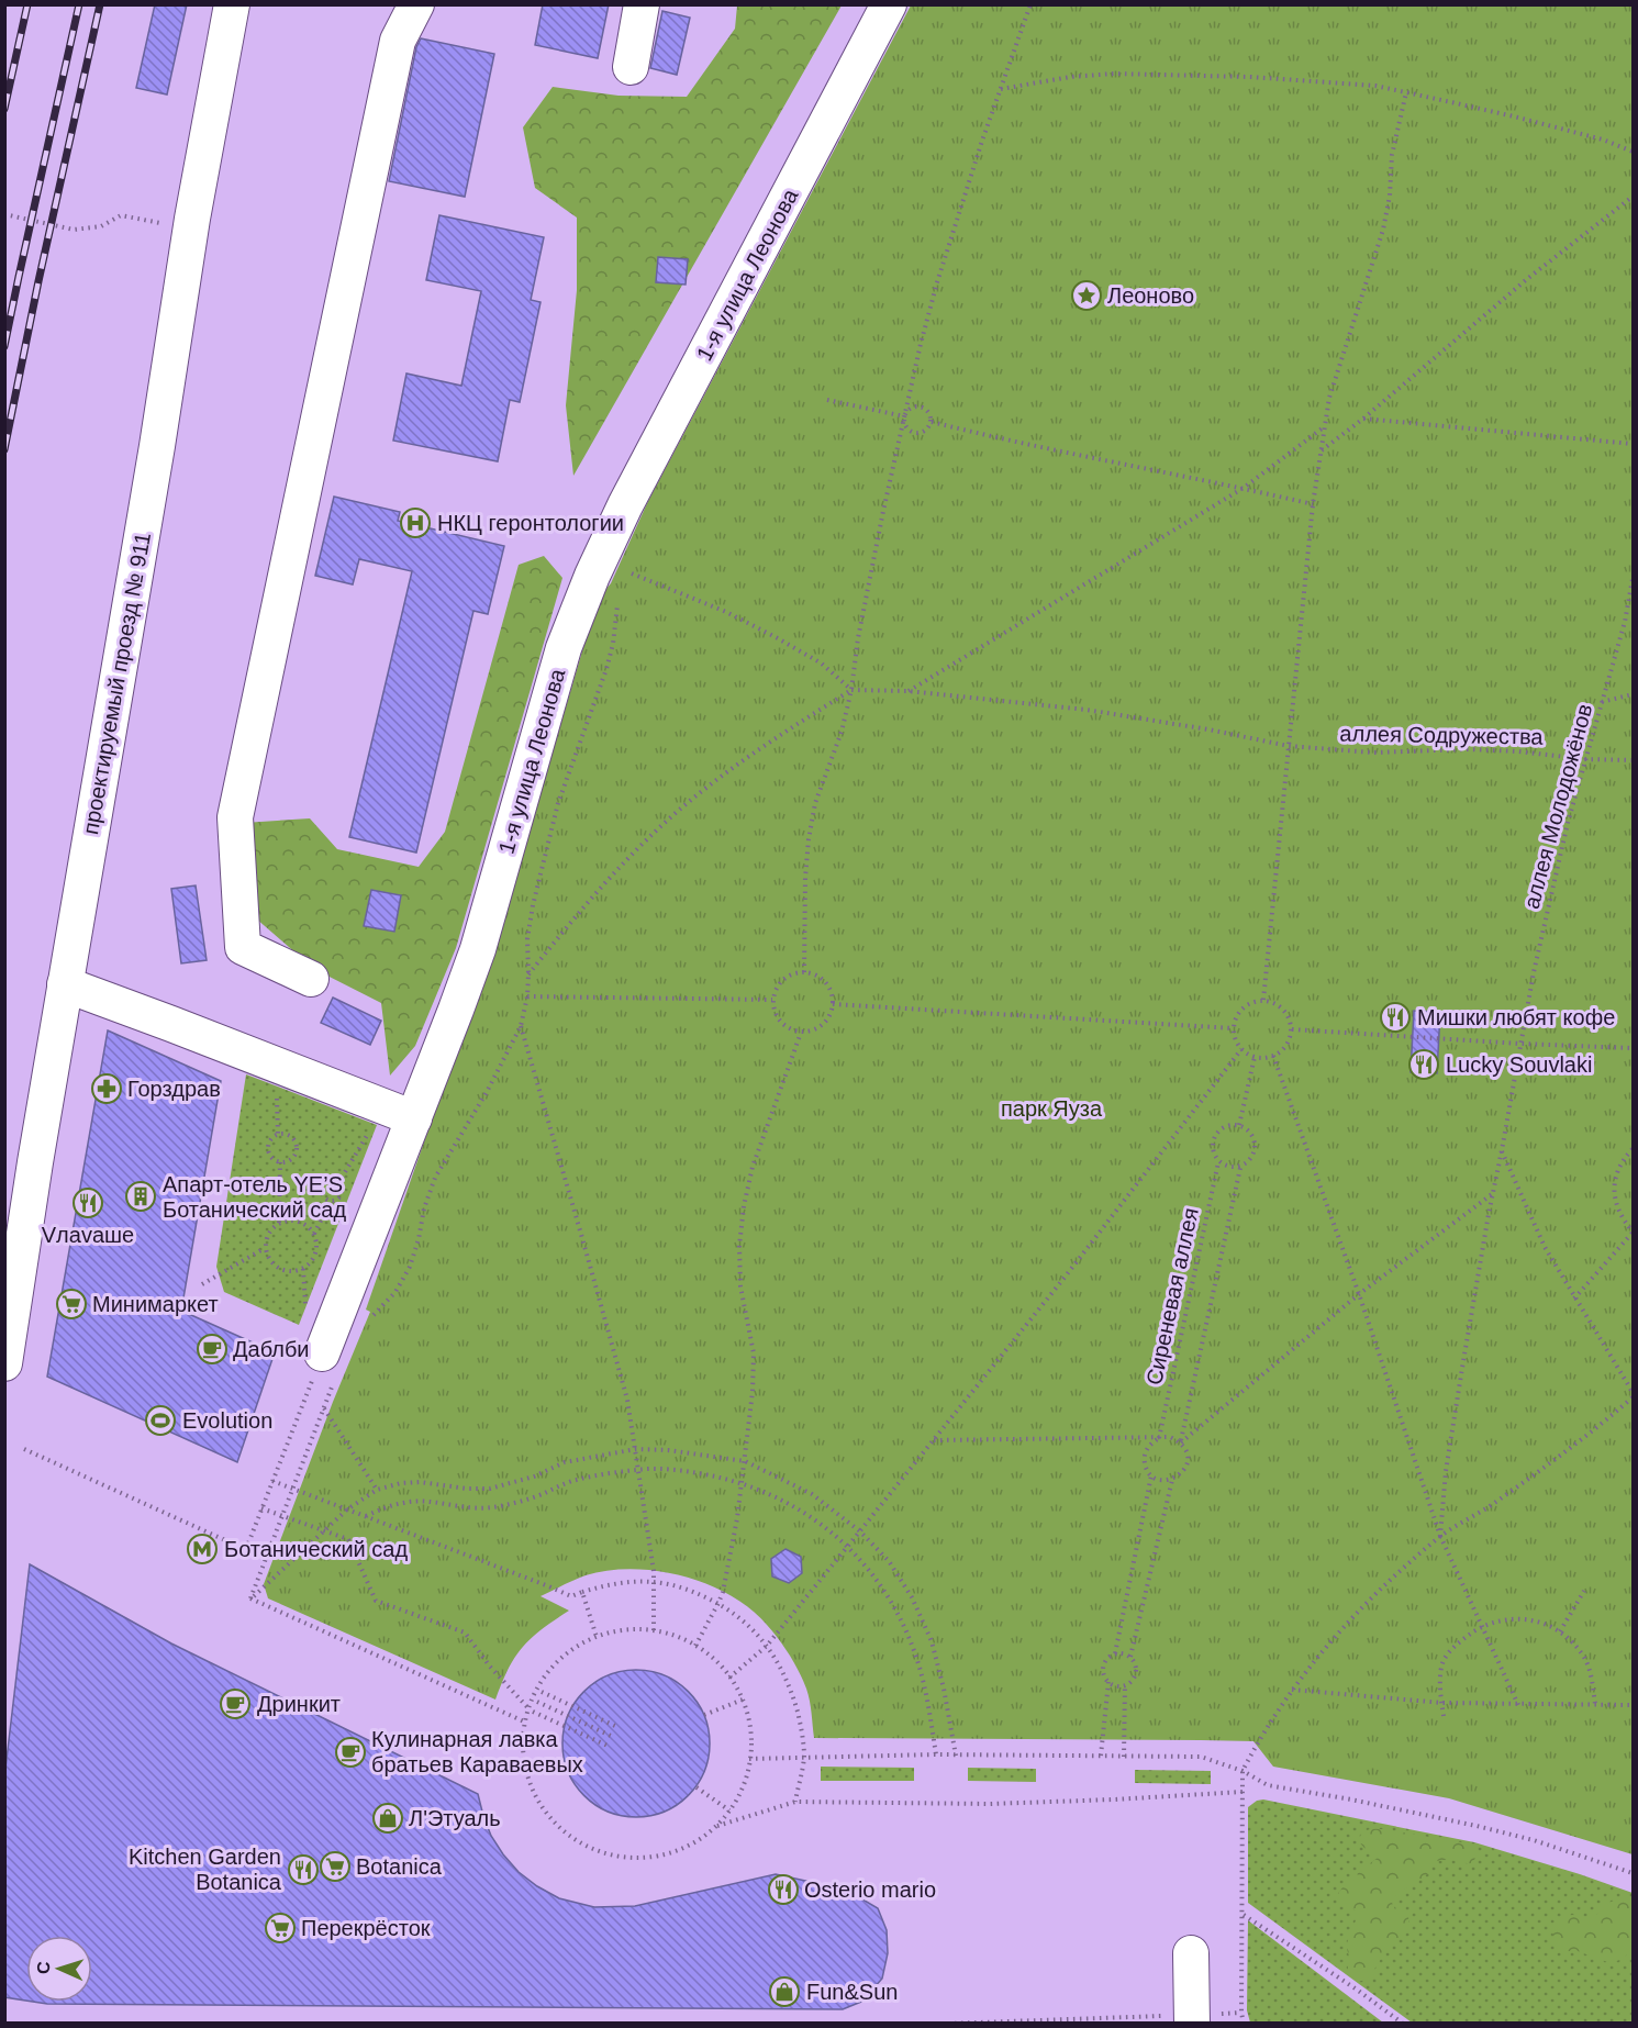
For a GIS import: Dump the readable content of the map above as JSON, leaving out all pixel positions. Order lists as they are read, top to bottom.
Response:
{
  "streets": {
    "street": ["1-я улица Леонова", "проектируемый проезд № 911"],
    "path": ["аллея Содружества", "аллея Молодожёнов", "Сиреневая аллея"]
  },
  "crossings": [
    ["аллея Содружества", "аллея Молодожёнов"]
  ],
  "parks": ["парк Яуза"],
  "places": {
    "place": ["Леоново"],
    "hospital": ["НКЦ геронтологии"],
    "restaurant": [
      "Мишки любят кофе",
      "Lucky Souvlaki",
      "Vлаvаше",
      "Kitchen Garden Botanica",
      "Osterio mario"
    ],
    "pharmacy": ["Горздрав"],
    "building": ["Апарт-отель YE’S Ботанический сад"],
    "supermarket": ["Минимаркет", "Botanica", "Перекрёсток"],
    "cafe": ["Даблби", "Дринкит", "Кулинарная лавка братьев Караваевых"],
    "sports": ["Evolution"],
    "metro station": ["Ботанический сад"],
    "shop": ["Л'Этуаль", "Fun&Sun"]
  },
  "north": "left"
}
